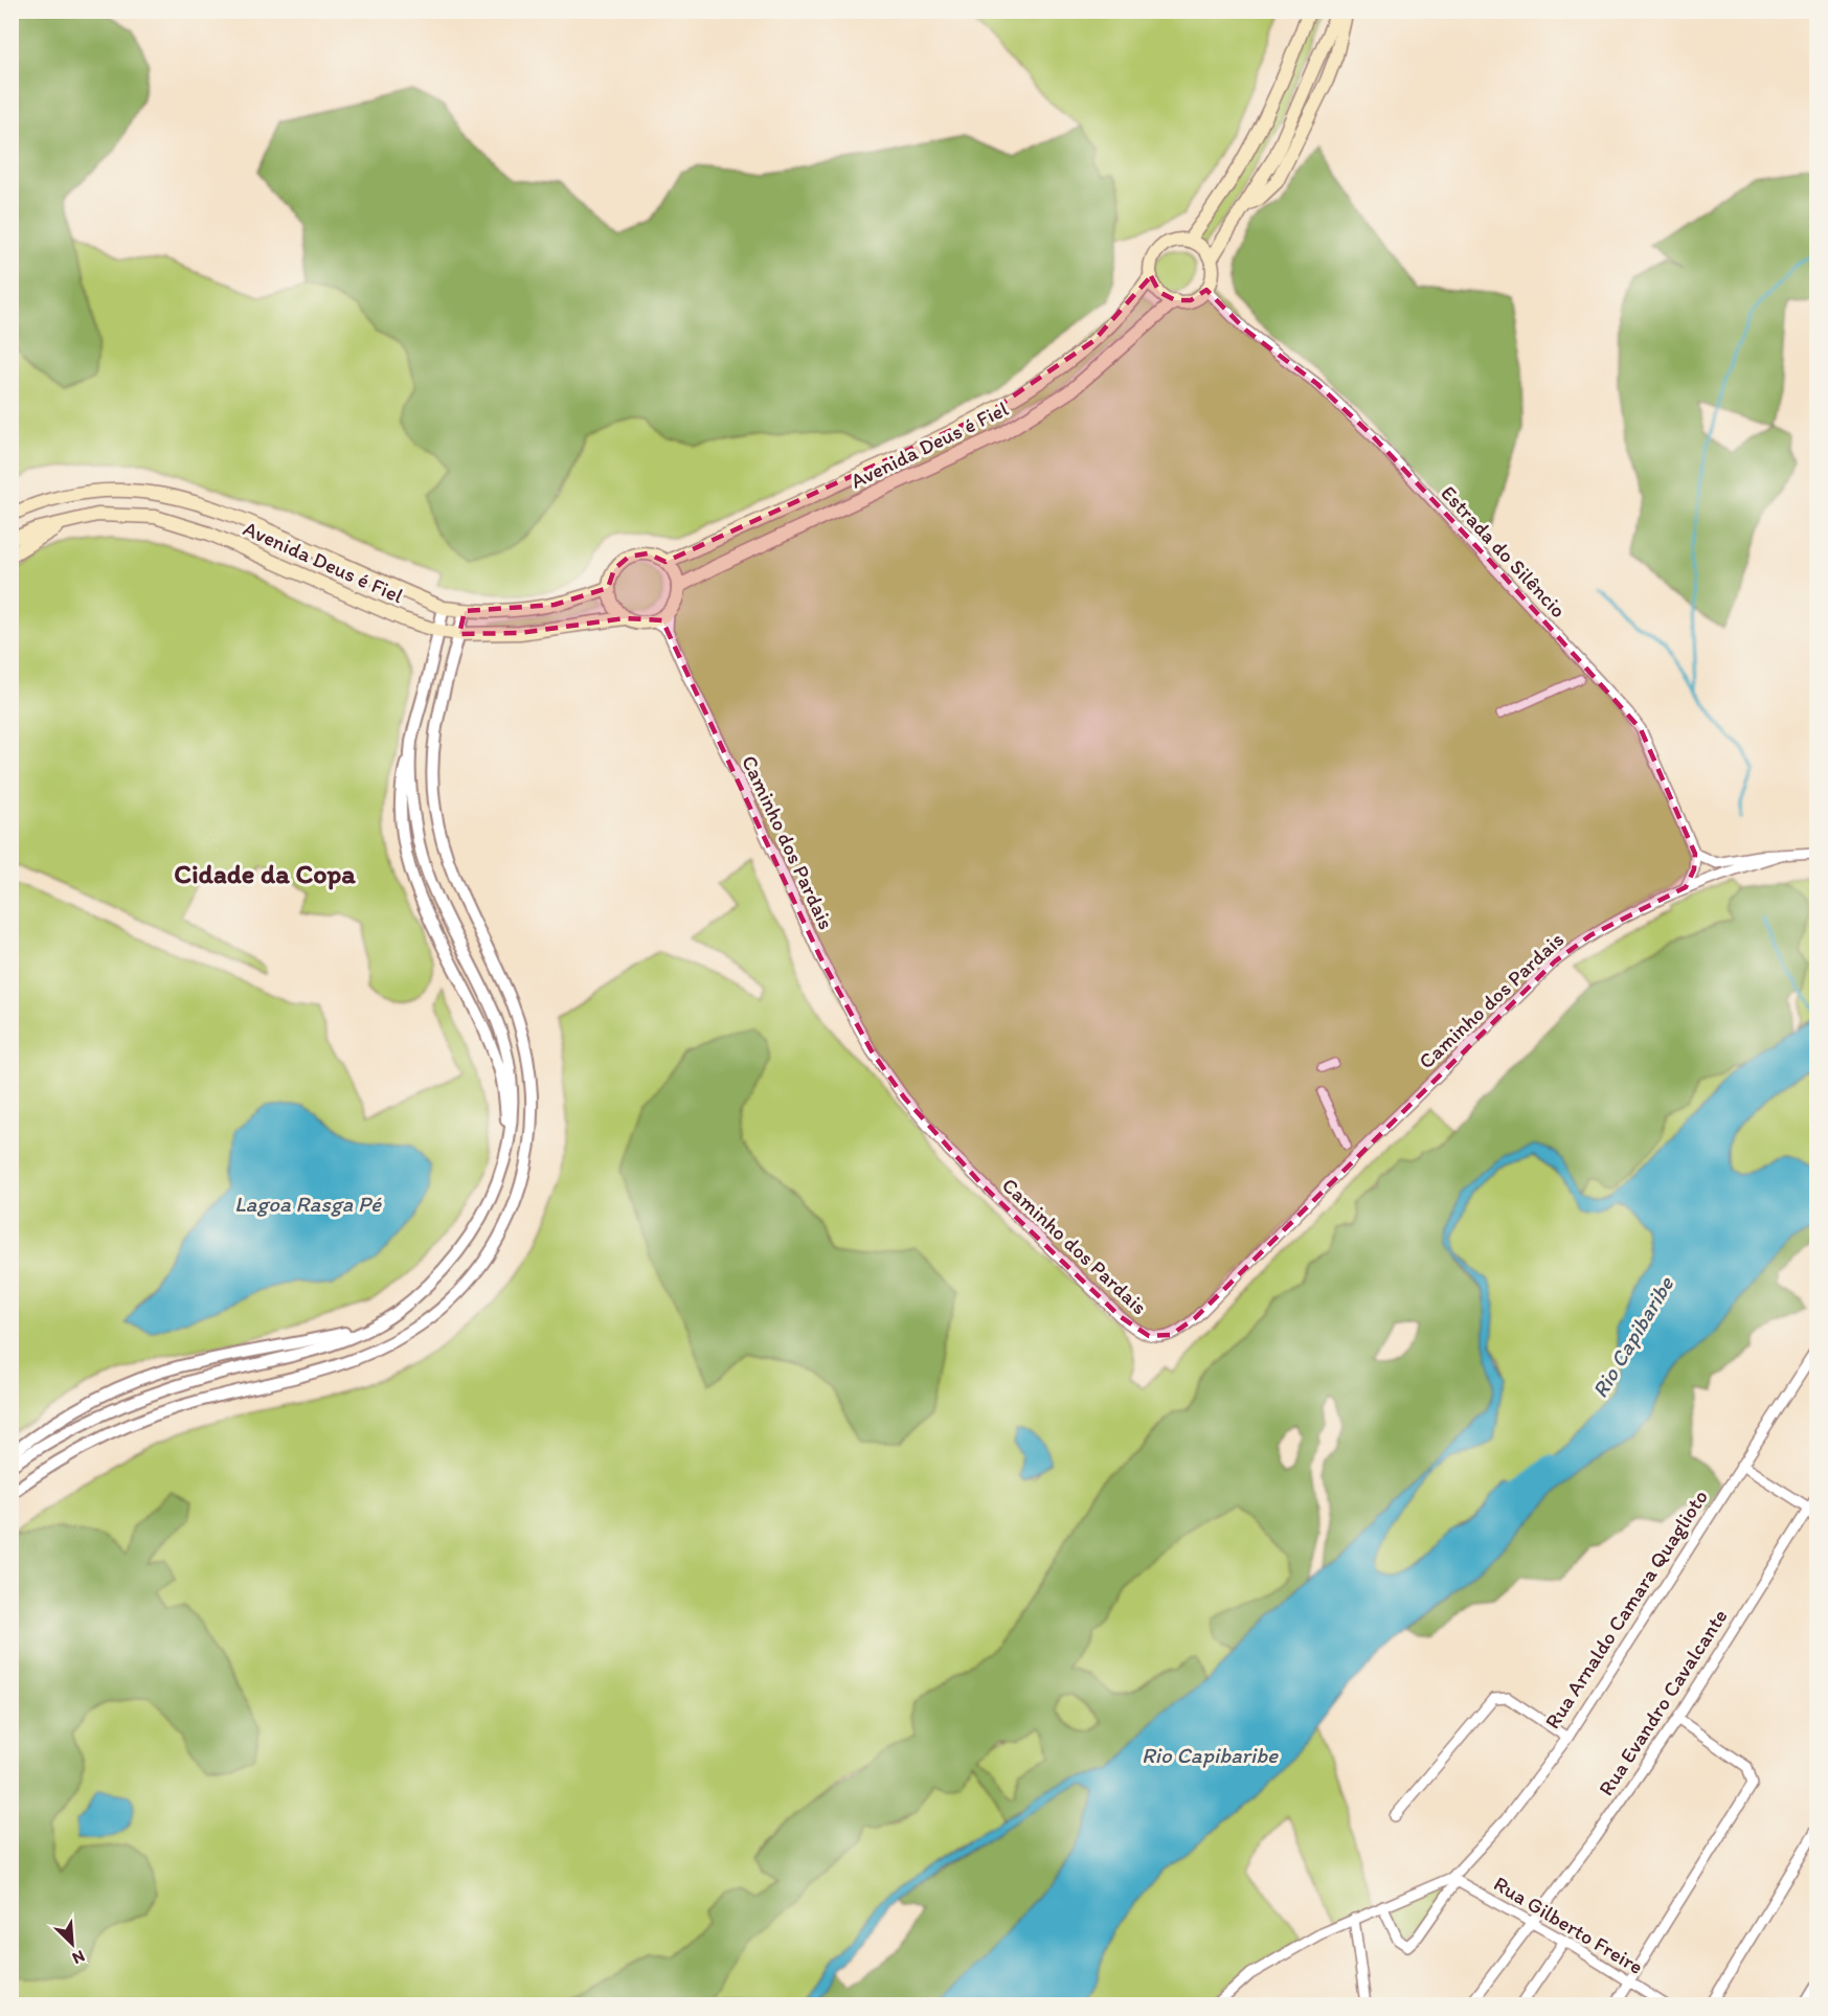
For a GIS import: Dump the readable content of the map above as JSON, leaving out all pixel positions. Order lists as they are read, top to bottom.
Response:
{
  "streets": {
    "main road": ["Avenida Deus é Fiel"],
    "street": [
      "Estrada do Silêncio",
      "Caminho dos Pardais",
      "Rua Arnaldo Camara Quaglioto",
      "Rua Evandro Cavalcante",
      "Rua Gilberto Freire"
    ]
  },
  "crossings": [
    ["Avenida Deus é Fiel", "Estrada do Silêncio"],
    ["Avenida Deus é Fiel", "Caminho dos Pardais"],
    ["Rua Arnaldo Camara Quaglioto", "Rua Gilberto Freire"],
    ["Rua Evandro Cavalcante", "Rua Gilberto Freire"]
  ],
  "districts": ["Cidade da Copa"],
  "water": ["Lagoa Rasga Pé", "Rio Capibaribe"],
  "north": "bottom right"
}
